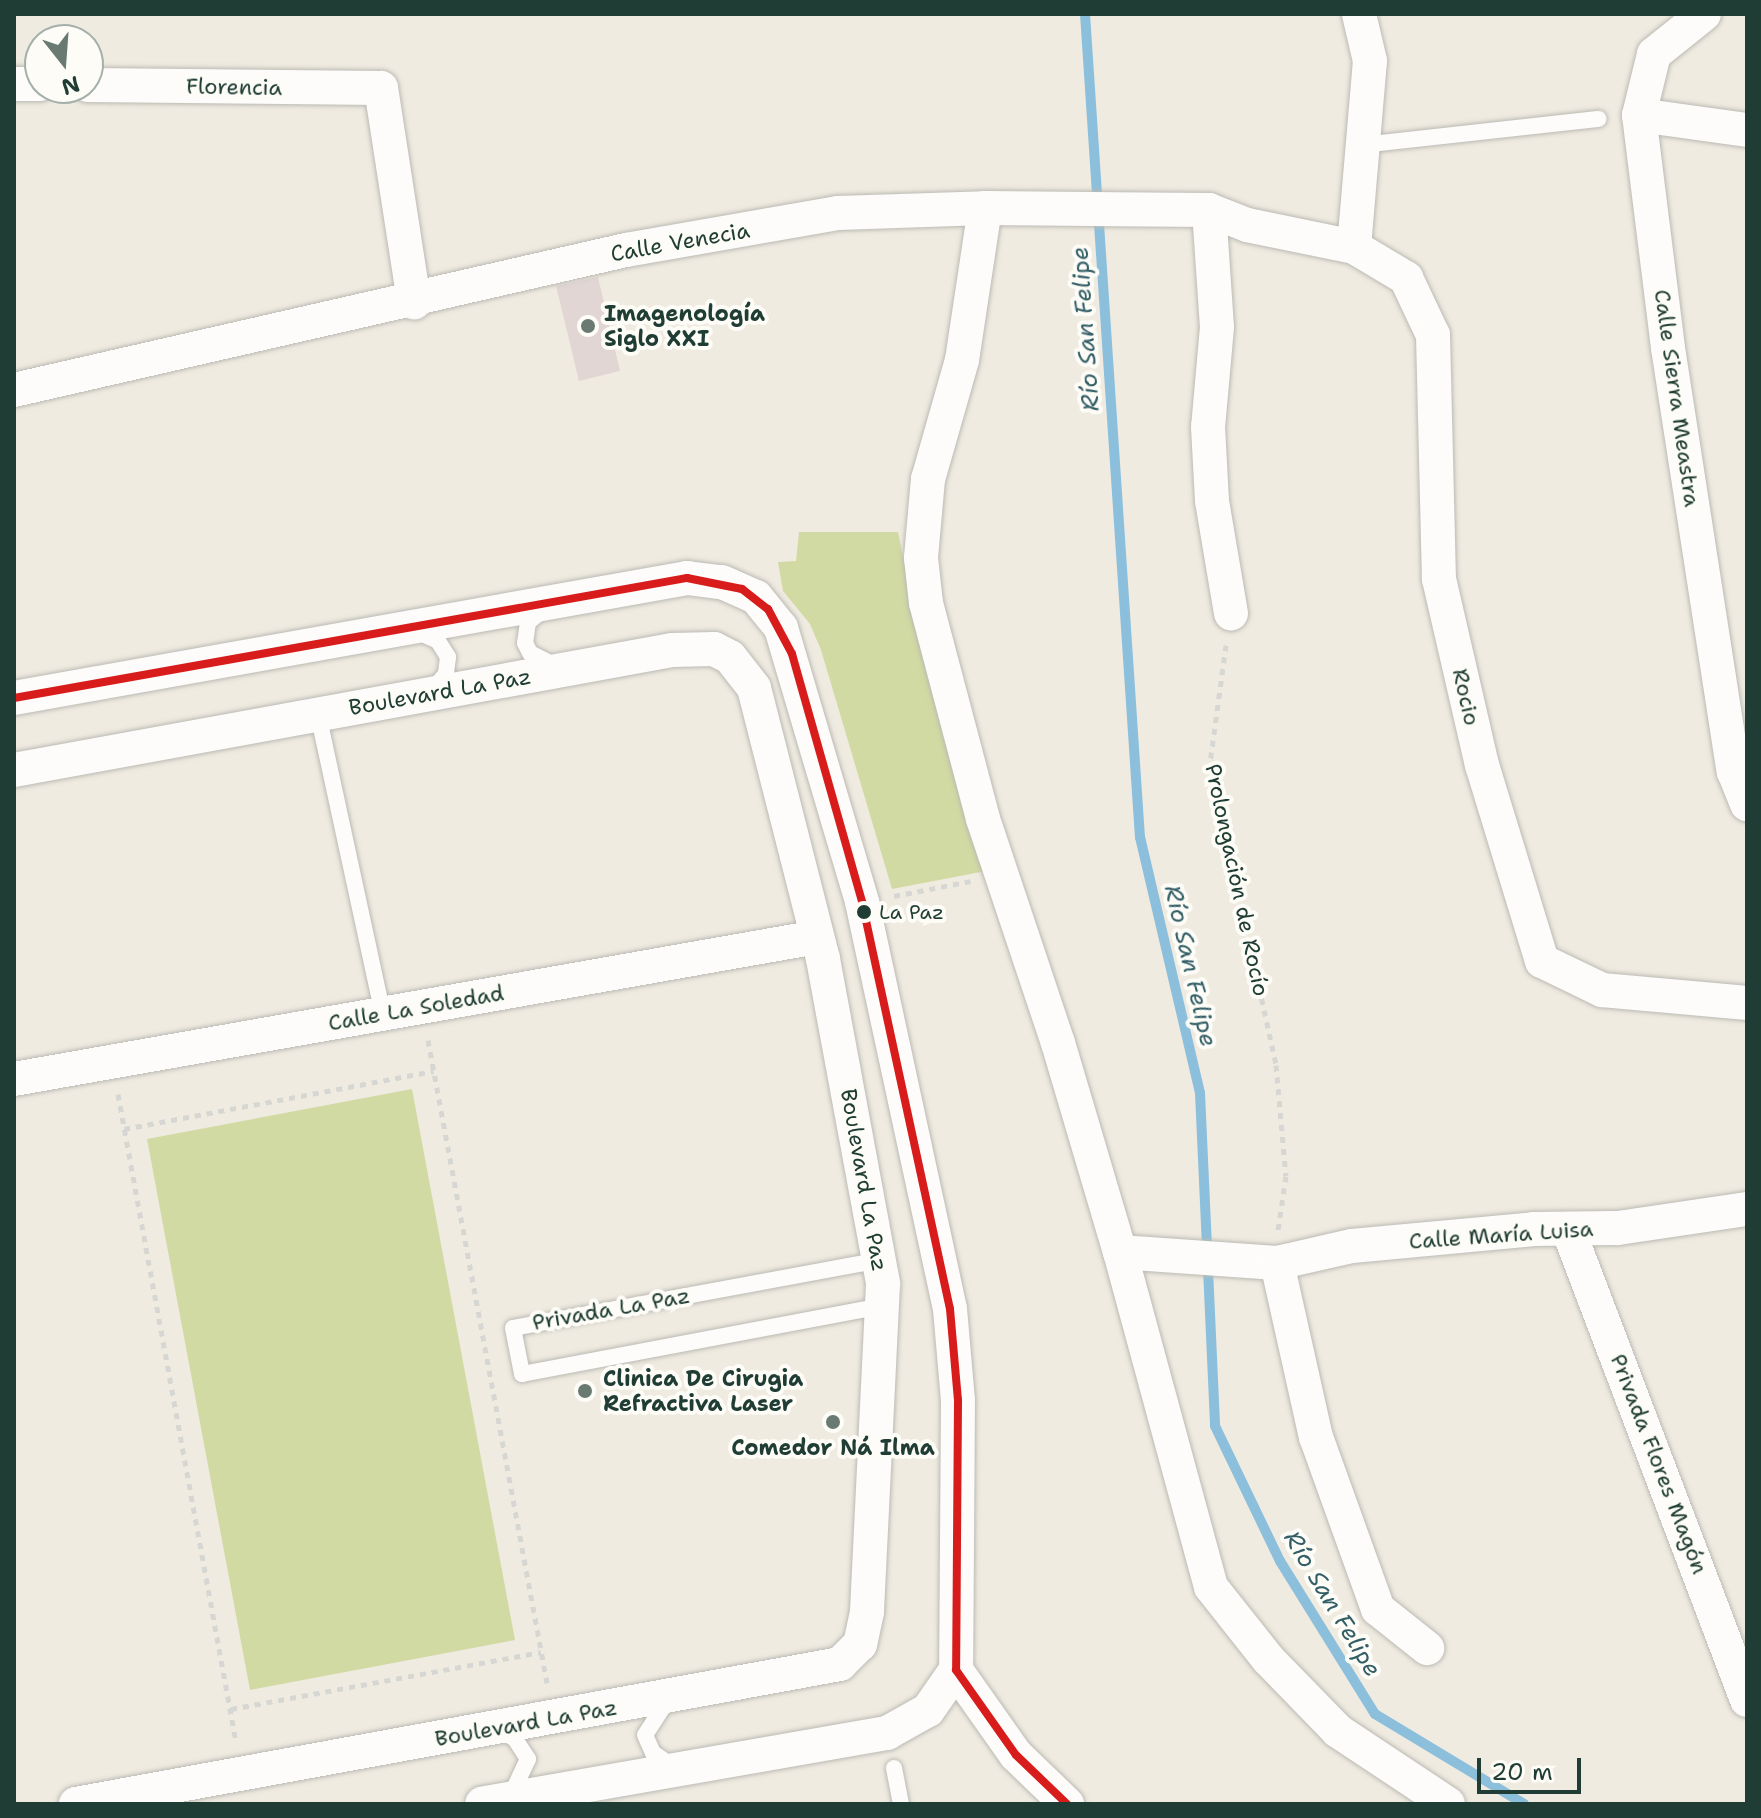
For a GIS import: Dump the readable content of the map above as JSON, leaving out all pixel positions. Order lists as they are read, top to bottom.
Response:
{
  "streets": {
    "street": [
      "Florencia",
      "Calle Venecia",
      "Calle Sierra Meastra",
      "Boulevard La Paz",
      "Rocio",
      "Calle La Soledad",
      "Calle María Luisa",
      "Privada Flores Magón"
    ],
    "lane": ["Privada La Paz"],
    "path": ["Prolongación de Rocío"]
  },
  "crossings": [
    ["Florencia", "Calle Venecia"],
    ["Calle Venecia", "Rocio"],
    ["Boulevard La Paz", "Calle La Soledad"],
    ["Boulevard La Paz", "Privada La Paz"],
    ["Prolongación de Rocío", "Calle María Luisa"],
    ["Calle María Luisa", "Privada Flores Magón"]
  ],
  "water": ["Río San Felipe"],
  "places": [
    "Imagenología Siglo XXI",
    "La Paz",
    "Clinica De Cirugia Refractiva Laser",
    "Comedor Ná Ilma"
  ],
  "scale_bar": "20 m",
  "north": "bottom"
}
